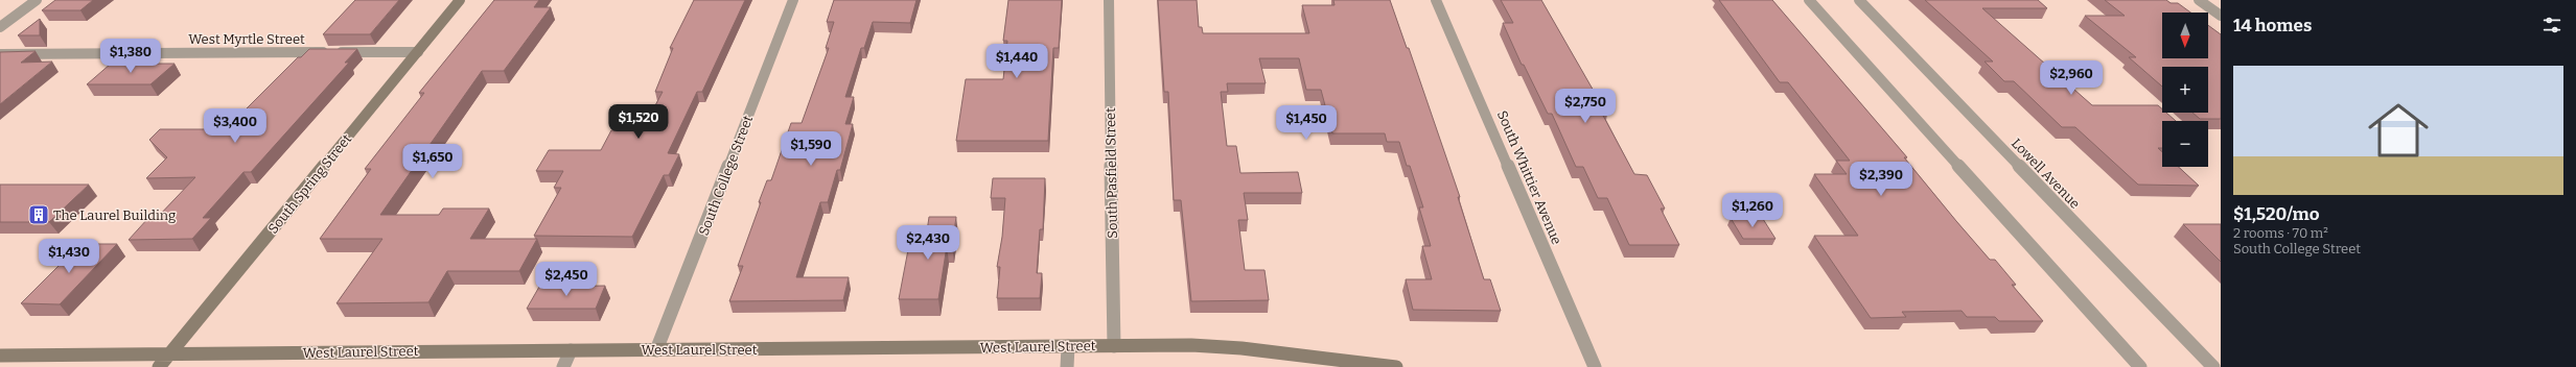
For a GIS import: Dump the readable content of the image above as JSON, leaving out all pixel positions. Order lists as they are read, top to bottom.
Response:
{
  "streets": {
    "street": [
      "West Myrtle Street",
      "South Pasfield Street",
      "Lowell Avenue",
      "South College Street",
      "South Whittier Avenue",
      "South Spring Street",
      "West Laurel Street"
    ]
  },
  "crossings": [
    ["West Myrtle Street", "South Spring Street"],
    ["South Pasfield Street", "West Laurel Street"],
    ["South College Street", "West Laurel Street"],
    ["South Spring Street", "West Laurel Street"]
  ],
  "places": {
    "building": ["The Laurel Building"]
  },
  "north": "bottom",
  "page": {
    "heading": "14 homes",
    "map_buttons": ["+", "−"],
    "price": [
      "$1,380",
      "$1,440",
      "$2,960",
      "$2,750",
      "$1,520",
      "$1,450",
      "$3,400",
      "$1,590",
      "$1,650",
      "$2,390",
      "$1,260",
      "$2,430",
      "$1,430",
      "$2,450"
    ],
    "list": [
      {
        "name": "$1,520/mo",
        "note": "2 rooms · 70 m² · South College Street"
      }
    ]
  }
}
